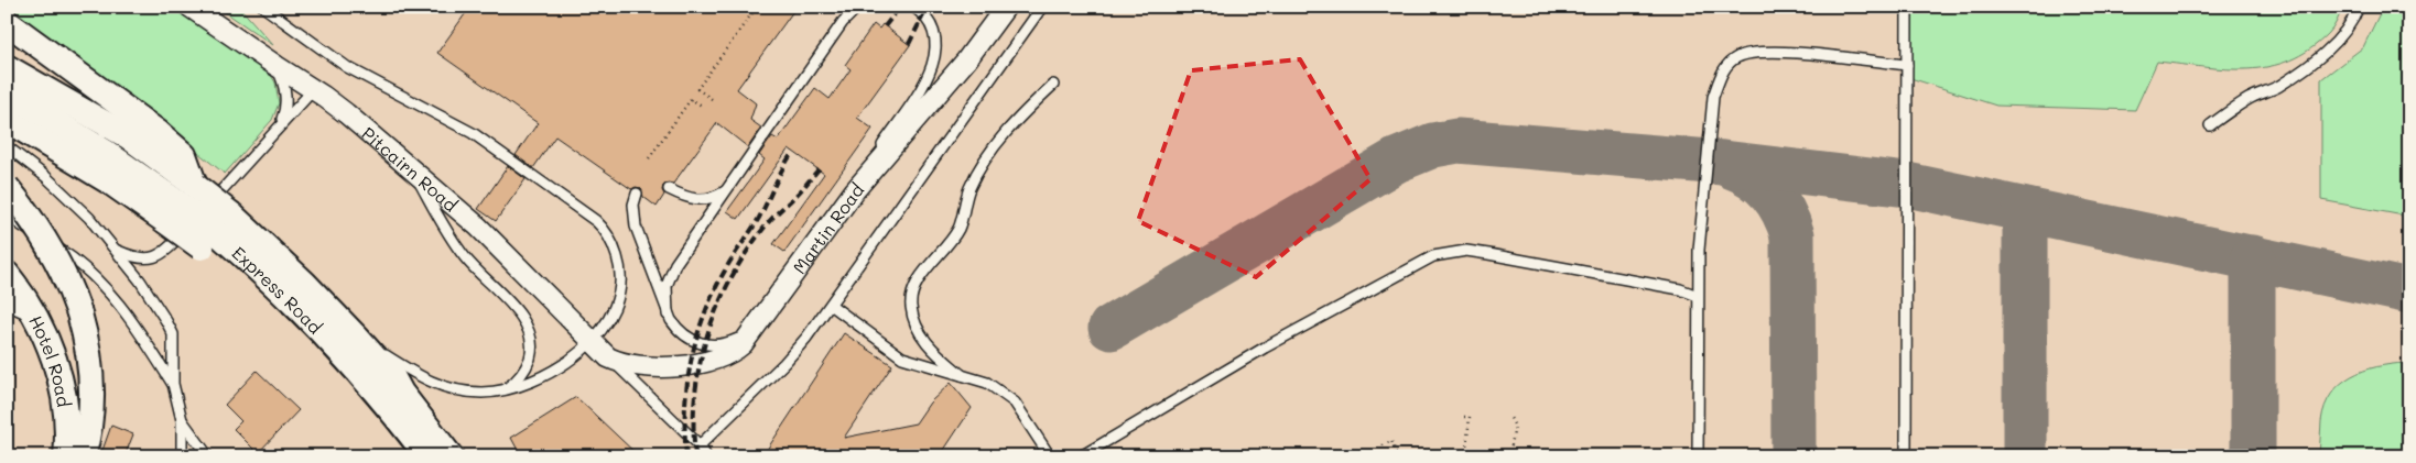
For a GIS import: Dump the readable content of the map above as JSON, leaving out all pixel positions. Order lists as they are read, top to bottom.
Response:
{
  "streets": {
    "street": [
      "Pitcairn Road",
      "Martin Road",
      "Express Road",
      "Hotel Road"
    ]
  },
  "crossings": [
    ["Pitcairn Road", "Martin Road"]
  ]
}
